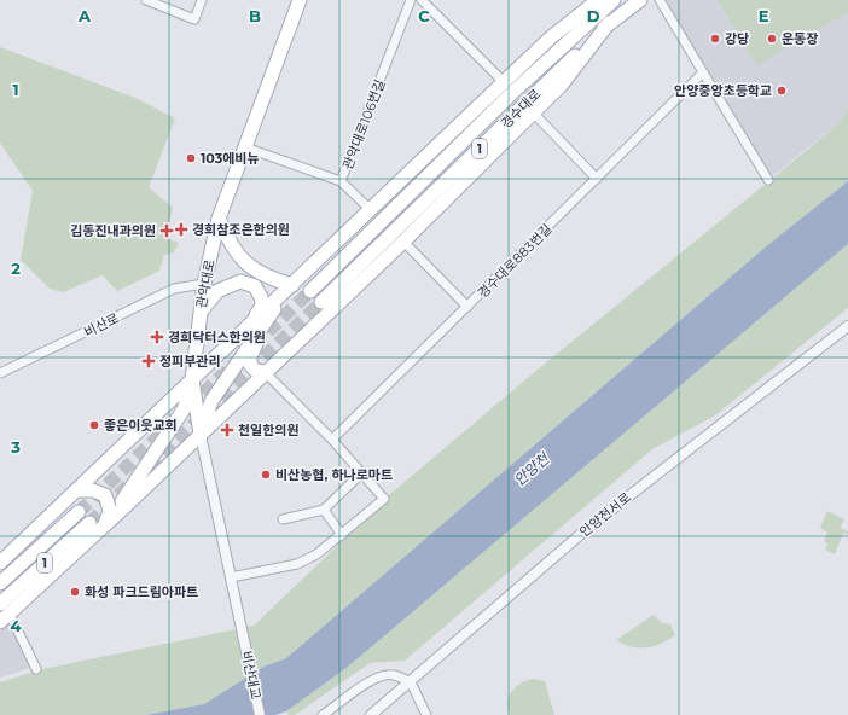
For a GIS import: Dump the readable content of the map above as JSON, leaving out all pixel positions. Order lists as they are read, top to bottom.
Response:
{
  "streets": {
    "main road": ["경수대로", "1", "관악대로"],
    "street": [
      "관악대로106번길",
      "경수대로883번길",
      "비산로",
      "안양천서로",
      "비산대교"
    ]
  },
  "crossings": [
    ["관악대로106번길", "관악대로"],
    ["관악대로", "비산로"],
    ["관악대로", "비산대교"]
  ],
  "water": ["안양천"],
  "places": {
    "other": [
      "강당",
      "운동장",
      "안양중앙초등학교",
      "103에비뉴",
      "좋은이웃교회",
      "비산농협, 하나로마트",
      "화성 파크드림아파트"
    ],
    "health": [
      "경희참조은한의원",
      "김동진내과의원",
      "경희닥터스한의원",
      "정피부관리",
      "천일한의원"
    ]
  },
  "grid": {
    "columns": [
      "A",
      "B",
      "C",
      "D",
      "E"
    ],
    "rows": [
      "1",
      "2",
      "3",
      "4"
    ]
  }
}
